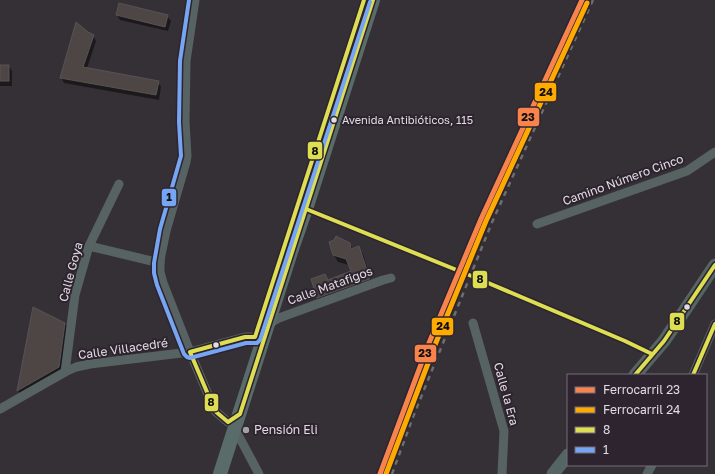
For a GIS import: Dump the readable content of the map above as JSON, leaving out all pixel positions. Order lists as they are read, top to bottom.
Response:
{
  "streets": {
    "street": [
      "Camino Número Cinco",
      "Calle Goya",
      "Calle Matafigos",
      "Calle Villacedré",
      "Calle la Era"
    ]
  },
  "crossings": [
    ["Calle Goya", "Calle Villacedré"]
  ],
  "places": ["Avenida Antibióticos, 115", "Pensión Eli"],
  "lines": [
    "rail line 23",
    "transit line 8",
    "transit line 1",
    "rail line 24"
  ],
  "legend": [
    "Ferrocarril 23",
    "Ferrocarril 24",
    "8",
    "1"
  ]
}
